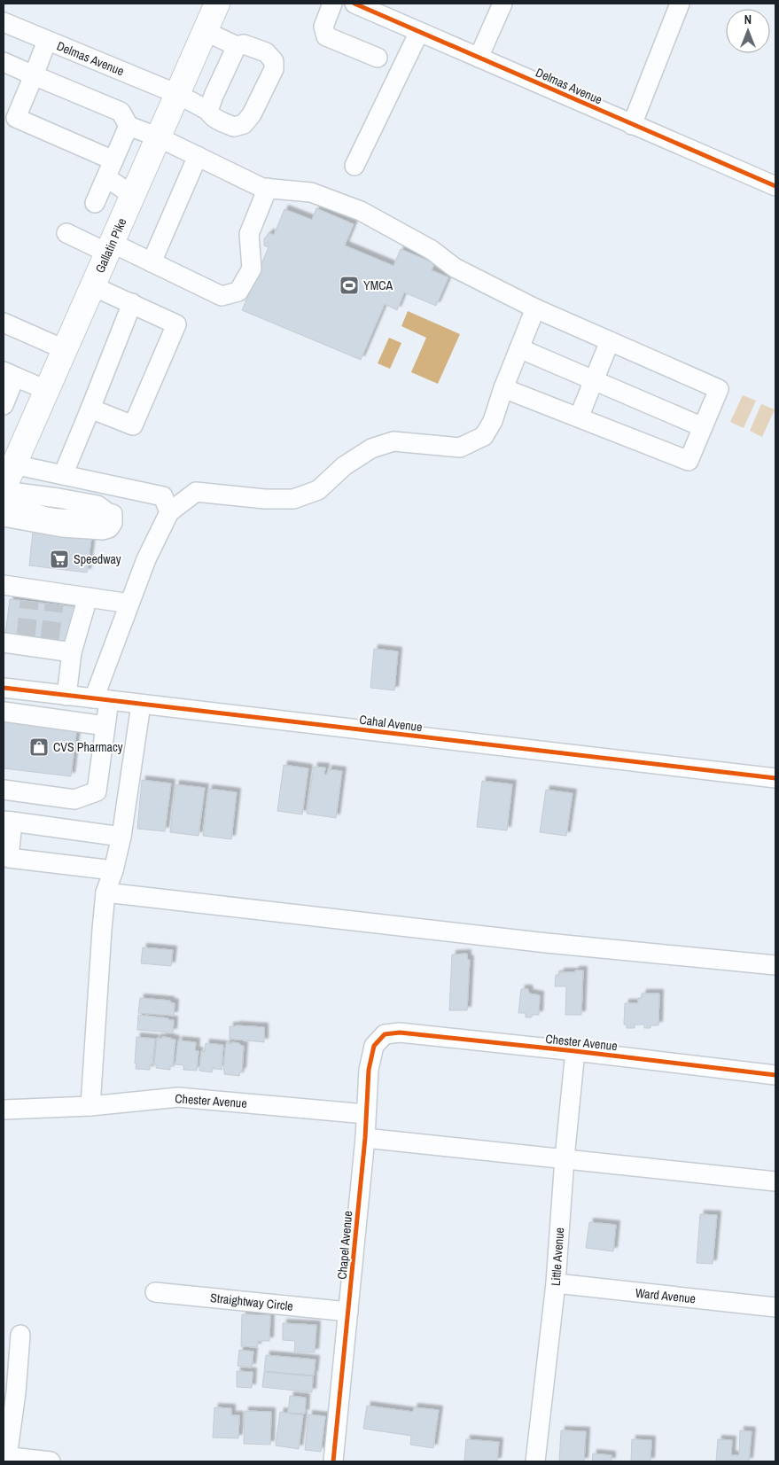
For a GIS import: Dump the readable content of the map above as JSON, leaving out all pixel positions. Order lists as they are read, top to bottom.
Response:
{
  "streets": {
    "main road": ["Gallatin Pike"],
    "street": [
      "Delmas Avenue",
      "Cahal Avenue",
      "Chester Avenue",
      "Chapel Avenue",
      "Little Avenue",
      "Ward Avenue",
      "Straightway Circle"
    ]
  },
  "crossings": [
    ["Delmas Avenue", "Gallatin Pike"],
    ["Chester Avenue", "Chapel Avenue"],
    ["Chester Avenue", "Little Avenue"],
    ["Chapel Avenue", "Straightway Circle"],
    ["Little Avenue", "Ward Avenue"]
  ],
  "places": {
    "sports": ["YMCA"],
    "supermarket": ["Speedway"],
    "shop": ["CVS Pharmacy"]
  },
  "north": "top"
}
